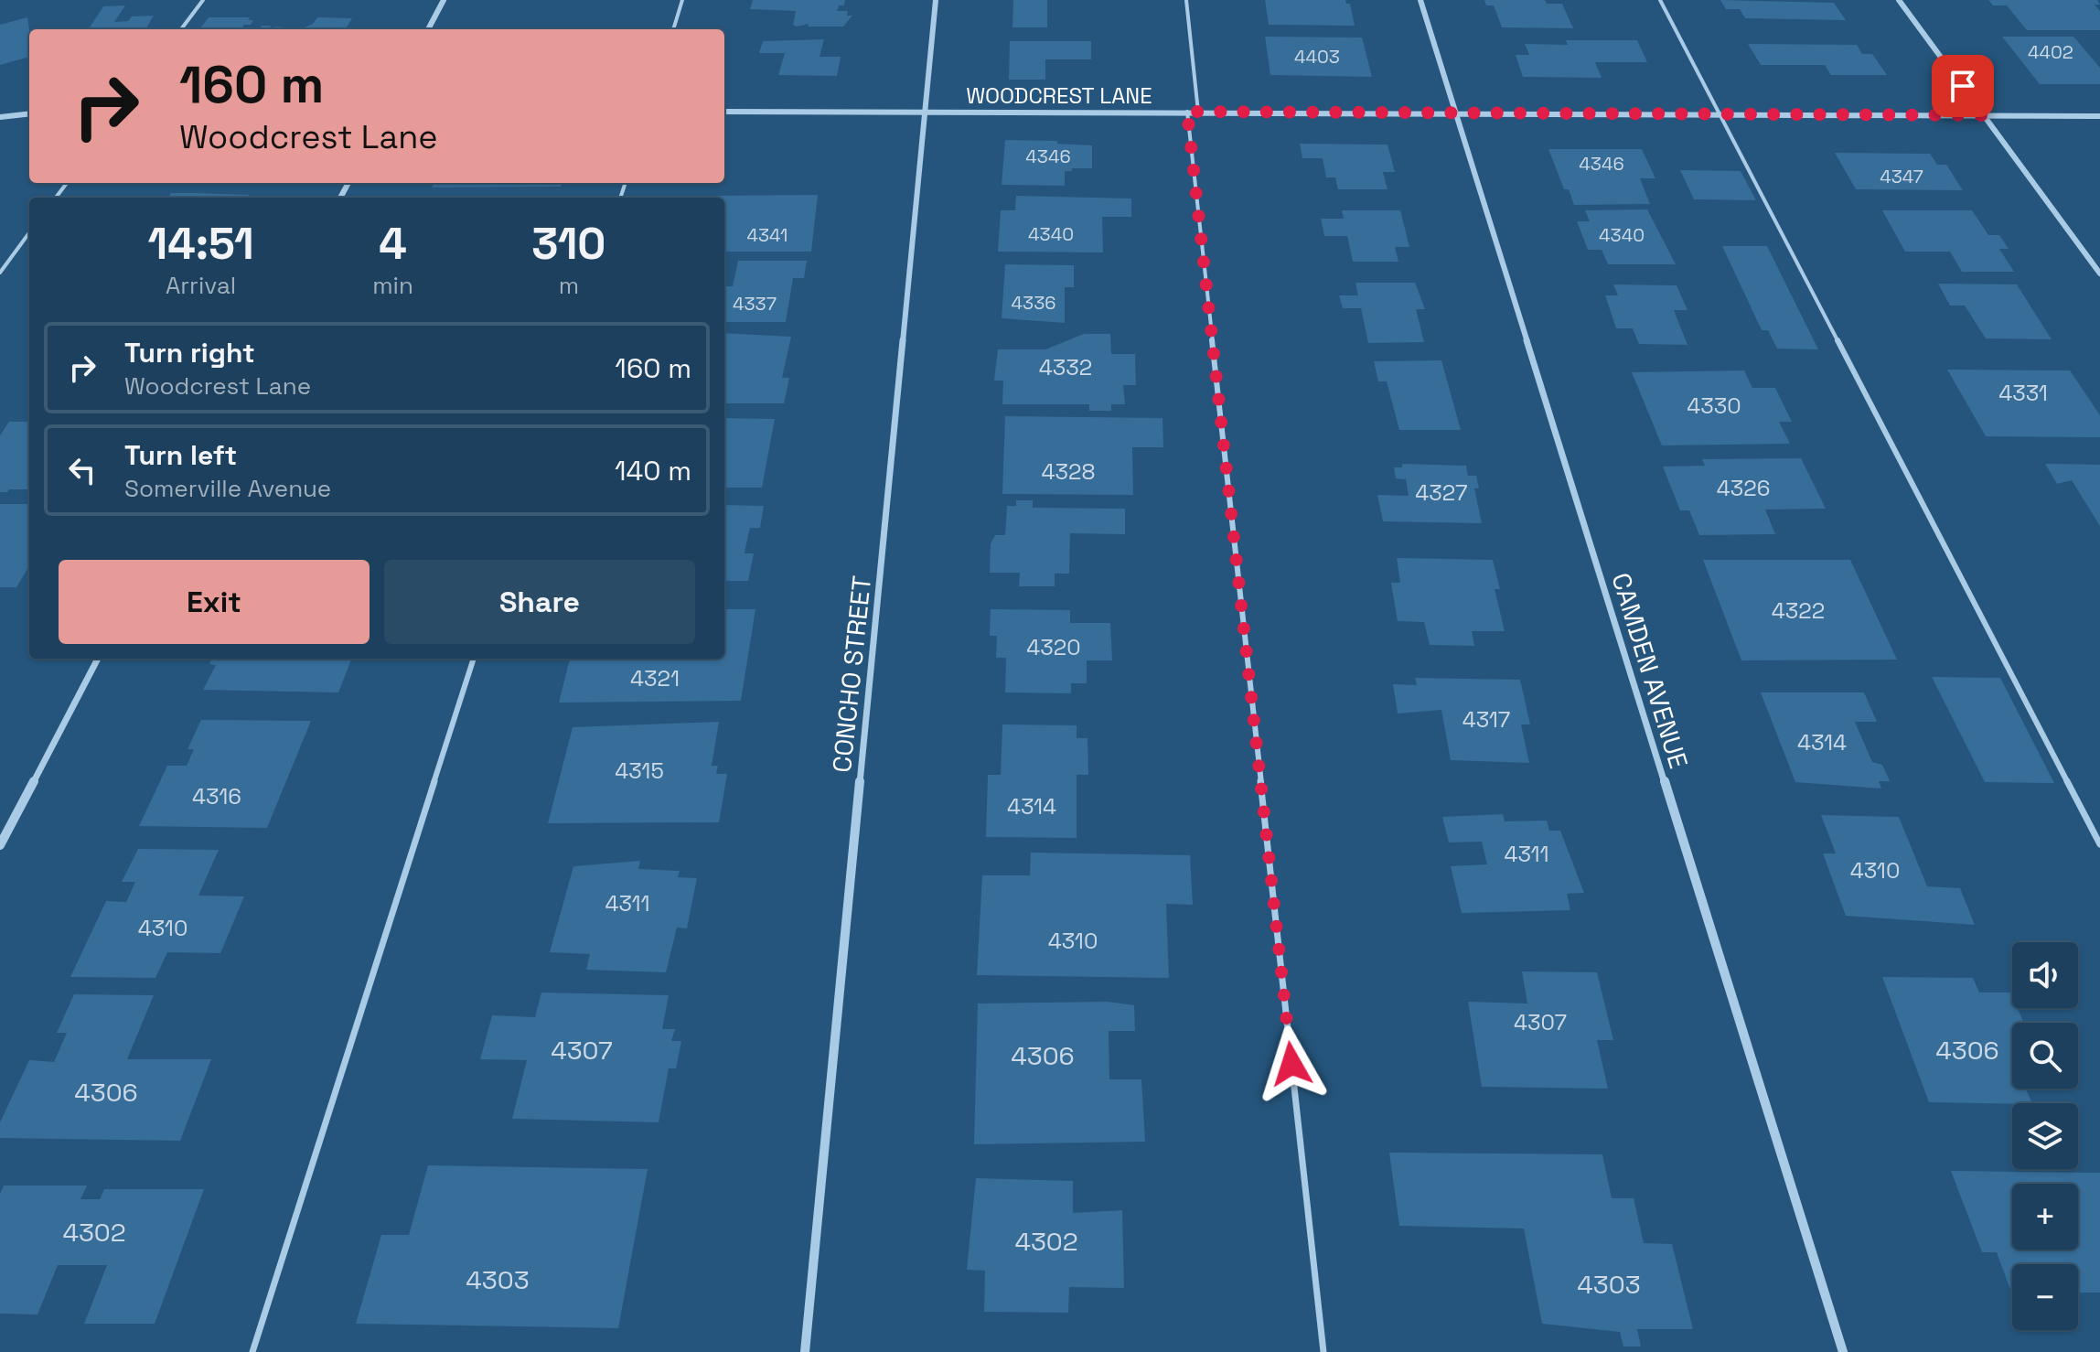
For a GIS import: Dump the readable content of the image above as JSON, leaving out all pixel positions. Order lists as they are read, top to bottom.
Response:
{
  "streets": {
    "street": ["WOODCREST LANE", "CAMDEN AVENUE", "CONCHO STREET"]
  },
  "crossings": [
    ["WOODCREST LANE", "CAMDEN AVENUE"],
    ["WOODCREST LANE", "CONCHO STREET"]
  ],
  "house_numbers": [
    "4402",
    "4403",
    "4346",
    "4346",
    "4347",
    "4340",
    "4341",
    "4340",
    "4336",
    "4337",
    "4332",
    "4331",
    "4330",
    "4328",
    "4326",
    "4327",
    "4322",
    "4320",
    "4321",
    "4317",
    "4314",
    "4315",
    "4316",
    "4314",
    "4311",
    "4310",
    "4311",
    "4310",
    "4310",
    "4307",
    "4307",
    "4306",
    "4306",
    "4306",
    "4302",
    "4302",
    "4303",
    "4303"
  ],
  "page": {
    "turn": ["160 m", "Woodcrest Lane"],
    "eta": [
      "14:51",
      "Arrival",
      "4",
      "min",
      "310",
      "m"
    ],
    "list": [
      {
        "name": "Turn right",
        "note": "Woodcrest Lane",
        "value": "160 m"
      },
      {
        "name": "Turn left",
        "note": "Somerville Avenue",
        "value": "140 m"
      }
    ],
    "buttons": ["Exit", "Share"],
    "map_buttons": ["+", "−"]
  }
}
